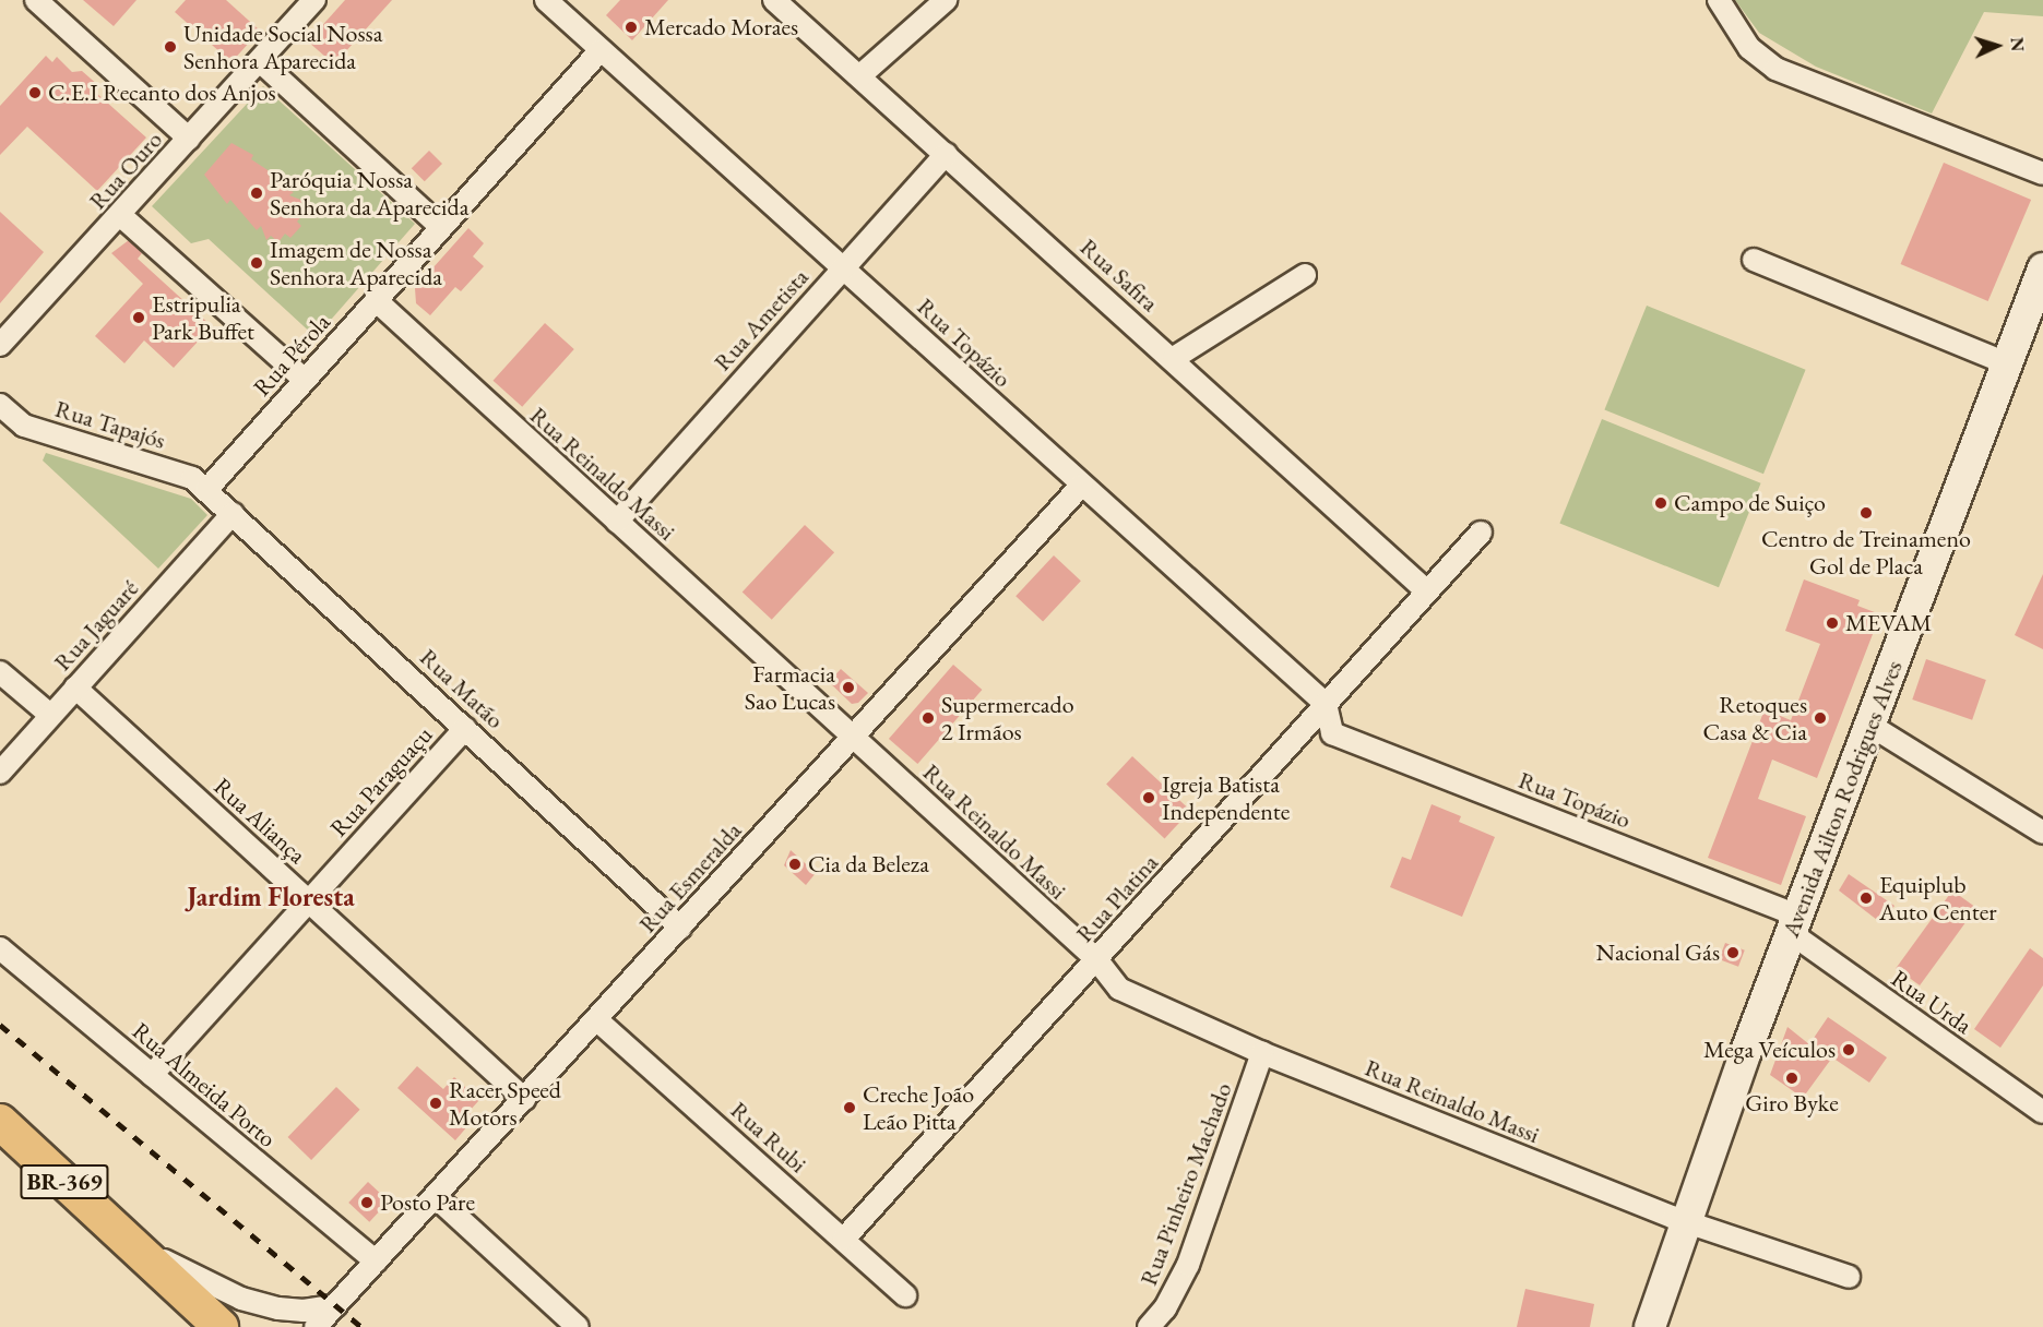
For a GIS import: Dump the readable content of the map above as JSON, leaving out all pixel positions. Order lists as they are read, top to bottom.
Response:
{
  "streets": {
    "main road": ["Avenida Ailton Rodrigues Alves", "BR-369"],
    "street": [
      "Rua Ouro",
      "Rua Safira",
      "Rua Ametista",
      "Rua Topázio",
      "Rua Pérola",
      "Rua Tapajós",
      "Rua Reinaldo Massi",
      "Rua Jaguaré",
      "Rua Matão",
      "Rua Paraguaçu",
      "Rua Aliança",
      "Rua Esmeralda",
      "Rua Platina",
      "Rua Urda",
      "Rua Almeida Porto",
      "Rua Rubi",
      "Rua Pinheiro Machado"
    ]
  },
  "crossings": [
    ["Rua Safira", "Rua Ametista"],
    ["Rua Safira", "Rua Platina"],
    ["Rua Ametista", "Rua Topázio"],
    ["Rua Ametista", "Rua Reinaldo Massi"],
    ["Rua Topázio", "Rua Pérola"],
    ["Rua Topázio", "Avenida Ailton Rodrigues Alves"],
    ["Rua Topázio", "Rua Esmeralda"],
    ["Rua Topázio", "Rua Platina"],
    ["Rua Topázio", "Rua Urda"],
    ["Rua Pérola", "Rua Tapajós"],
    ["Rua Pérola", "Rua Reinaldo Massi"],
    ["Rua Pérola", "Rua Matão"],
    ["Rua Tapajós", "Rua Matão"],
    ["Rua Reinaldo Massi", "Avenida Ailton Rodrigues Alves"],
    ["Rua Reinaldo Massi", "Rua Esmeralda"],
    ["Rua Reinaldo Massi", "Rua Platina"],
    ["Rua Reinaldo Massi", "Rua Pinheiro Machado"],
    ["Rua Jaguaré", "Rua Matão"],
    ["Rua Jaguaré", "Rua Aliança"],
    ["Rua Matão", "Rua Paraguaçu"],
    ["Rua Matão", "Rua Esmeralda"],
    ["Rua Paraguaçu", "Rua Aliança"],
    ["Rua Paraguaçu", "Rua Almeida Porto"],
    ["Avenida Ailton Rodrigues Alves", "Rua Urda"],
    ["Rua Aliança", "Rua Esmeralda"],
    ["Rua Esmeralda", "Rua Almeida Porto"],
    ["Rua Esmeralda", "Rua Rubi"],
    ["Rua Platina", "Rua Rubi"]
  ],
  "districts": ["Jardim Floresta"],
  "places": [
    "Mercado Moraes",
    "Unidade Social Nossa Senhora Aparecida",
    "C.E.I Recanto dos Anjos",
    "Paróquia Nossa Senhora da Aparecida",
    "Imagem de Nossa Senhora Aparecida",
    "Estripulia Park Buffet",
    "Campo de Suiço",
    "Centro de Treinameno Gol de Placa",
    "MEVAM",
    "Farmacia Sao Lucas",
    "Supermercado 2 Irmãos",
    "Retoques Casa & Cia",
    "Igreja Batista Independente",
    "Cia da Beleza",
    "Equiplub Auto Center",
    "Nacional Gás",
    "Mega Veículos",
    "Giro Byke",
    "Racer Speed Motors",
    "Creche João Leão Pitta",
    "Posto Pare"
  ],
  "north": "right"
}
